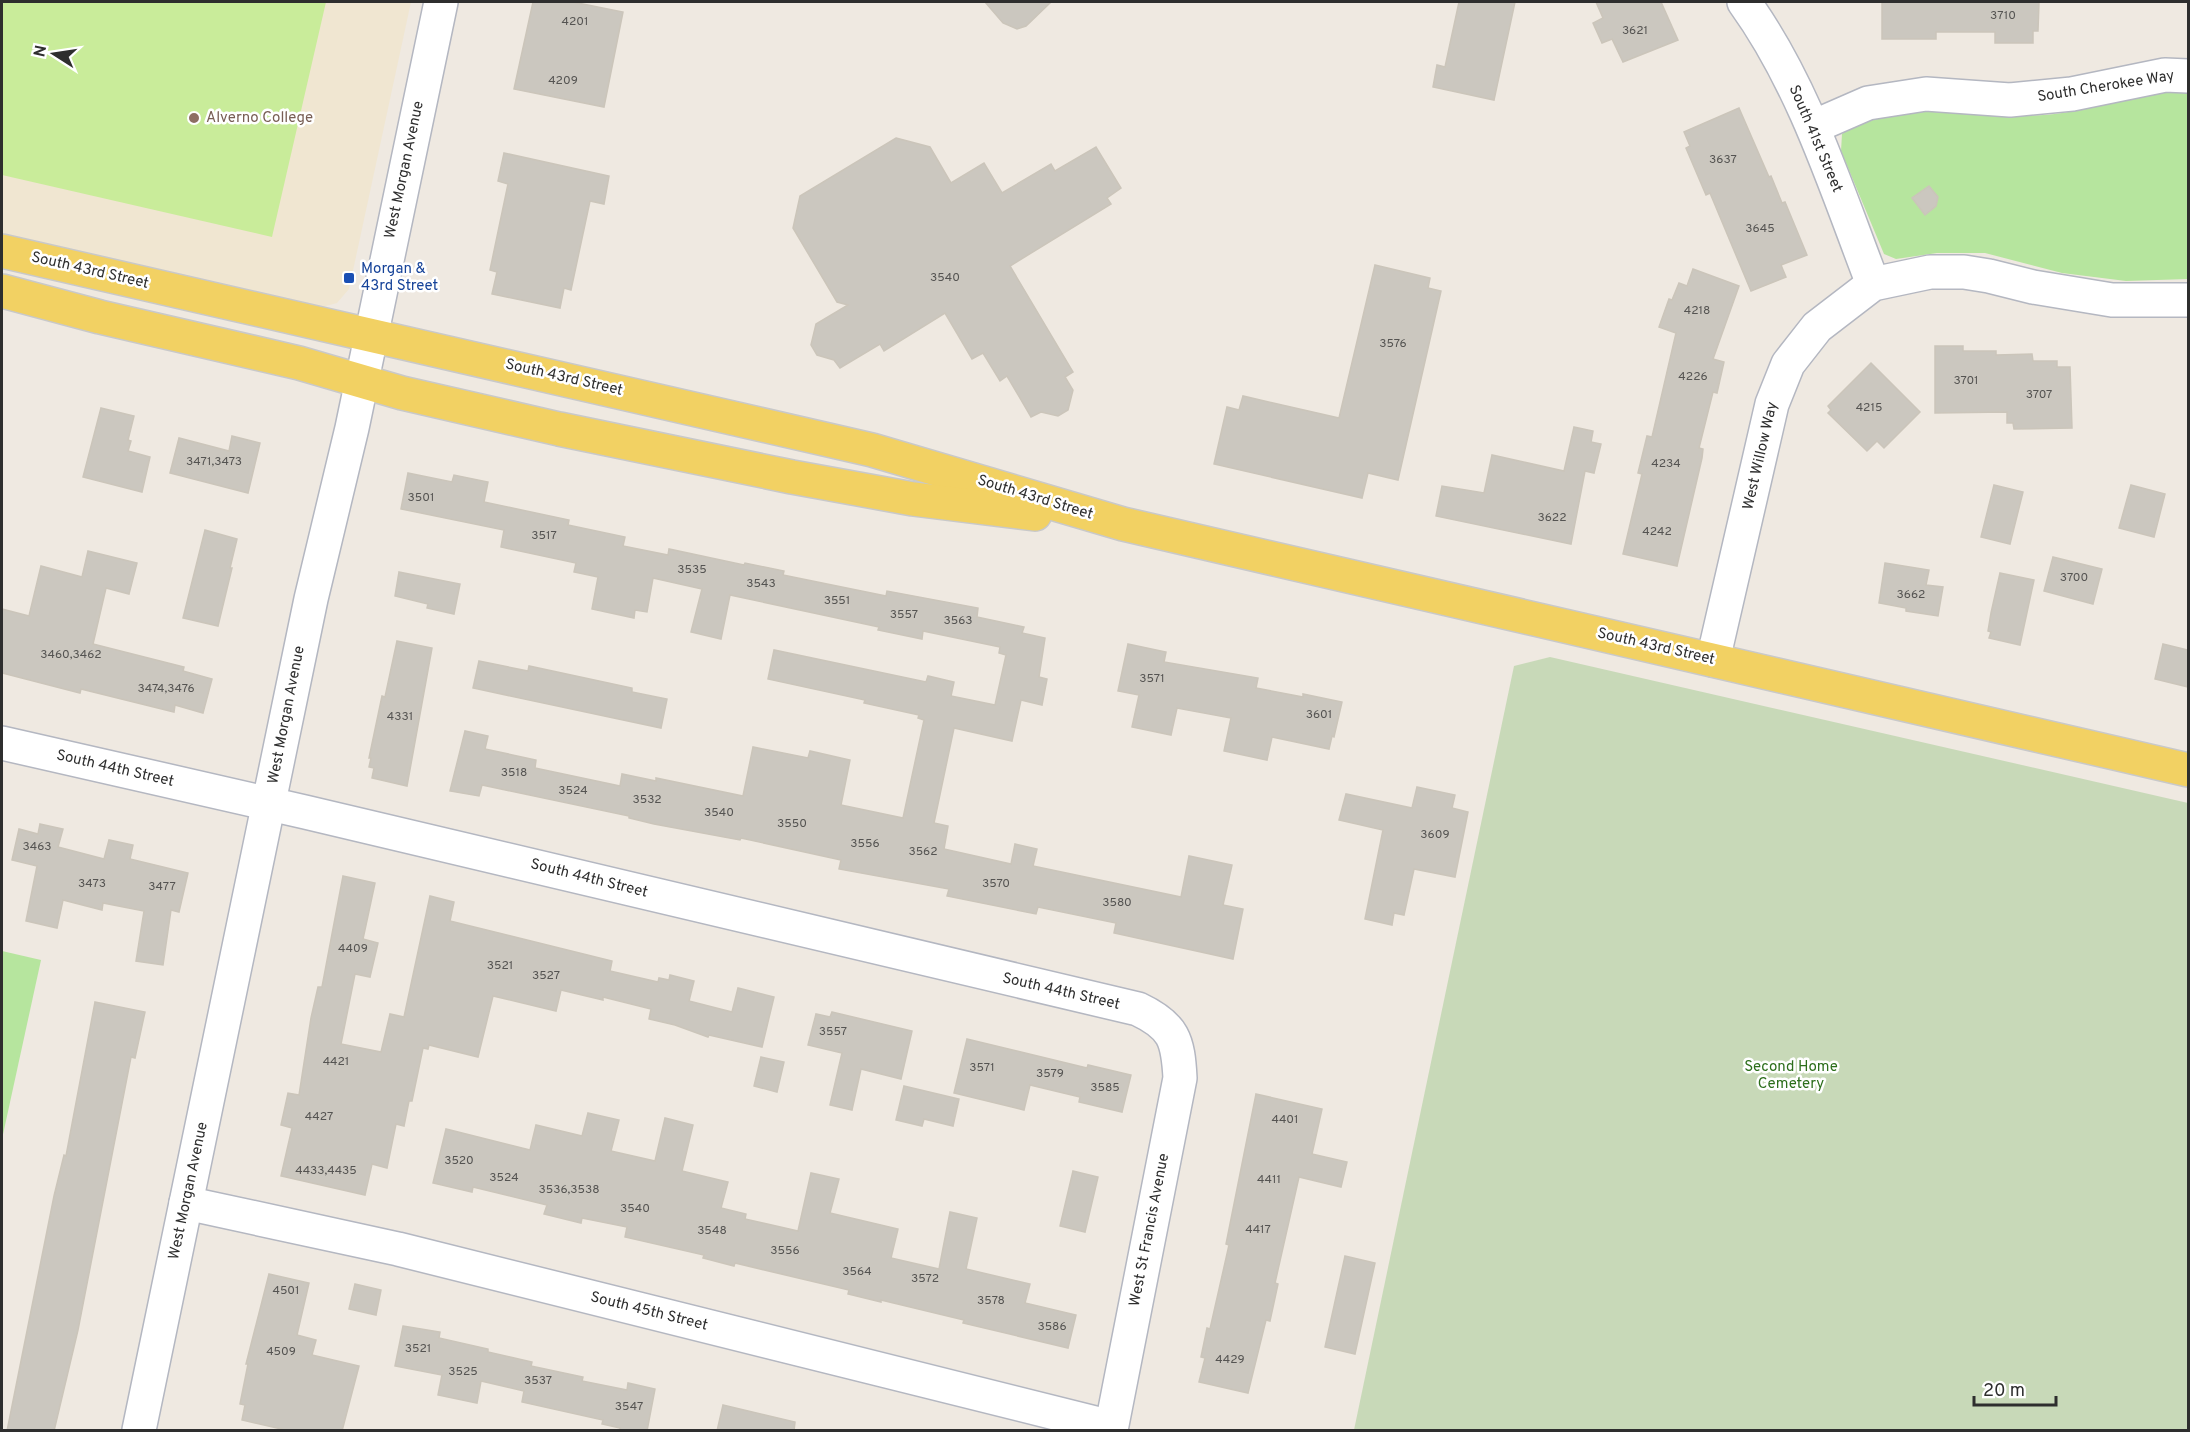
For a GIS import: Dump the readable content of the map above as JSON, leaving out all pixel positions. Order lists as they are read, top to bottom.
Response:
{
  "streets": {
    "main road": ["South 43rd Street"],
    "street": [
      "South Cherokee Way",
      "South 41st Street",
      "West Morgan Avenue",
      "West Willow Way",
      "South 44th Street",
      "West St Francis Avenue",
      "South 45th Street"
    ]
  },
  "crossings": [
    ["South Cherokee Way", "South 41st Street"],
    ["South 41st Street", "West Willow Way"],
    ["West Morgan Avenue", "South 43rd Street"],
    ["West Morgan Avenue", "South 44th Street"],
    ["West Morgan Avenue", "South 45th Street"],
    ["South 43rd Street", "West Willow Way"],
    ["South 44th Street", "West St Francis Avenue"],
    ["West St Francis Avenue", "South 45th Street"]
  ],
  "parks": ["Second Home Cemetery"],
  "places": {
    "other": ["Alverno College"],
    "transit": ["Morgan & 43rd Street"]
  },
  "house_numbers": [
    "3710",
    "4201",
    "3621",
    "4209",
    "3637",
    "3645",
    "3540",
    "4218",
    "3576",
    "4226",
    "3701",
    "3707",
    "4215",
    "3471,3473",
    "4234",
    "3501",
    "3622",
    "4242",
    "3517",
    "3535",
    "3700",
    "3543",
    "3662",
    "3551",
    "3557",
    "3563",
    "3460,3462",
    "3571",
    "3474,3476",
    "3601",
    "4331",
    "3518",
    "3524",
    "3532",
    "3540",
    "3550",
    "3609",
    "3556",
    "3463",
    "3562",
    "3473",
    "3570",
    "3477",
    "3580",
    "4409",
    "3521",
    "3527",
    "3557",
    "4421",
    "3571",
    "3579",
    "3585",
    "4427",
    "4401",
    "3520",
    "4433,4435",
    "3524",
    "4411",
    "3536,3538",
    "3540",
    "4417",
    "3548",
    "3556",
    "3564",
    "3572",
    "4501",
    "3578",
    "3586",
    "3521",
    "4509",
    "4429",
    "3525",
    "3537",
    "3547"
  ],
  "scale_bar": "20 m",
  "north": "left"
}
